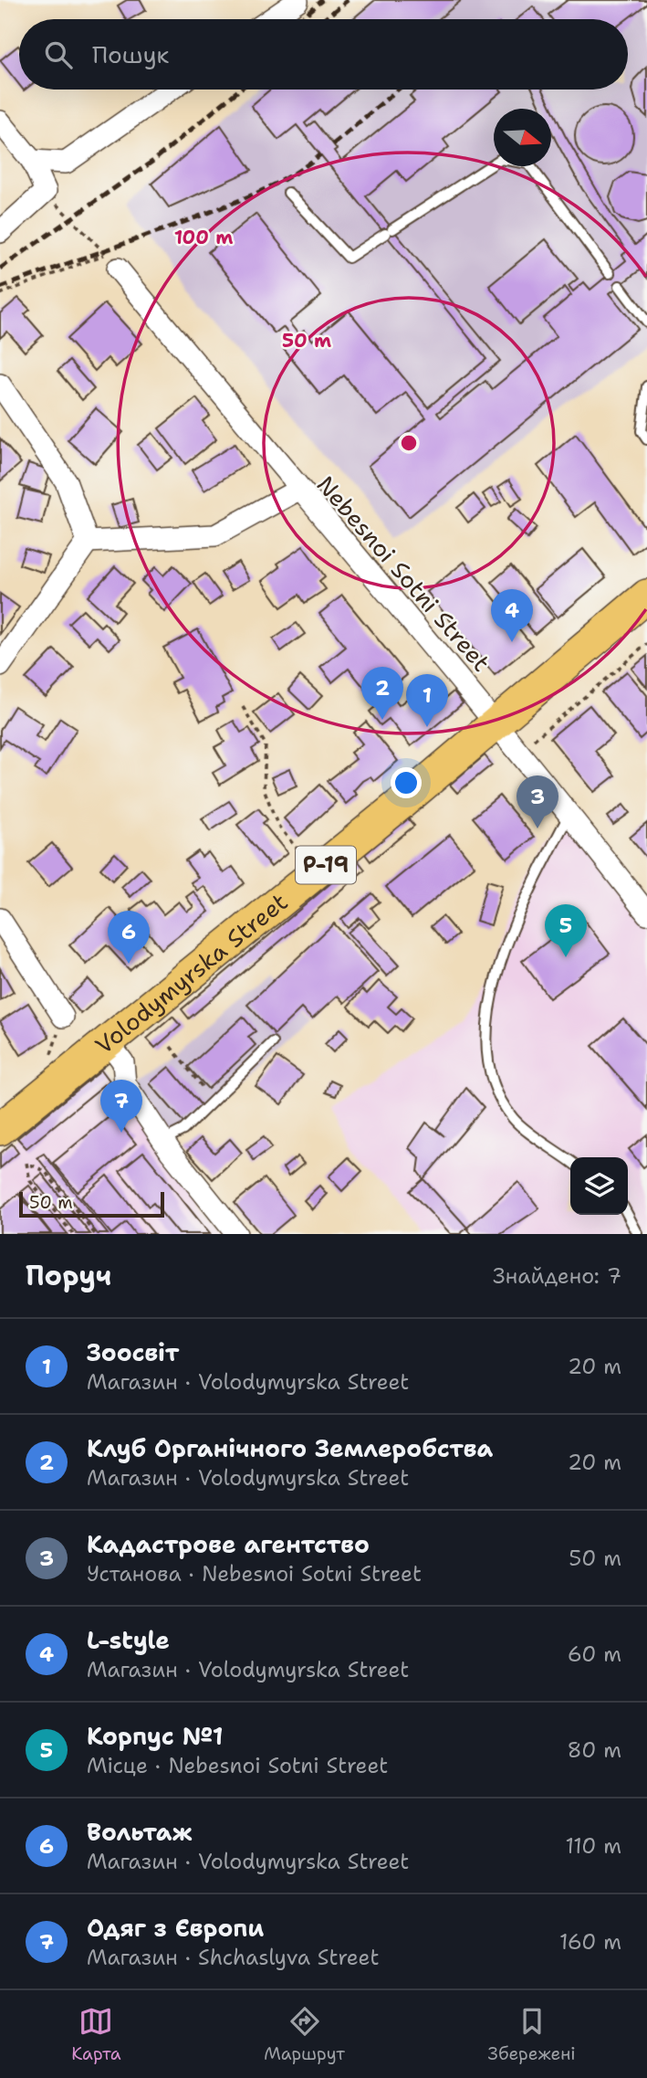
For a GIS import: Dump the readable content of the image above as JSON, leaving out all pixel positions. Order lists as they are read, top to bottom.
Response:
{
  "streets": {
    "main road": ["Р-19", "Volodymyrska Street"],
    "street": ["Nebesnoi Sotni Street"]
  },
  "crossings": [
    ["Nebesnoi Sotni Street", "Volodymyrska Street"]
  ],
  "scale_bar": "50 m",
  "north": "right",
  "page": {
    "search": "Пошук",
    "pins": [
      "4",
      "2",
      "1",
      "3",
      "5",
      "6",
      "7"
    ],
    "scale": "50 m",
    "heading": ["Поруч", "Знайдено: 7"],
    "list": [
      {
        "mark": "1",
        "name": "Зоосвіт",
        "note": "Магазин · Volodymyrska Street",
        "value": "20 m"
      },
      {
        "mark": "2",
        "name": "Клуб Органічного Землеробства",
        "note": "Магазин · Volodymyrska Street",
        "value": "20 m"
      },
      {
        "mark": "3",
        "name": "Кадастрове агентство",
        "note": "Установа · Nebesnoi Sotni Street",
        "value": "50 m"
      },
      {
        "mark": "4",
        "name": "L-style",
        "note": "Магазин · Volodymyrska Street",
        "value": "60 m"
      },
      {
        "mark": "5",
        "name": "Корпус №1",
        "note": "Місце · Nebesnoi Sotni Street",
        "value": "80 m"
      },
      {
        "mark": "6",
        "name": "Вольтаж",
        "note": "Магазин · Volodymyrska Street",
        "value": "110 m"
      },
      {
        "mark": "7",
        "name": "Одяг з Європи",
        "note": "Магазин · Shchaslyva Street",
        "value": "160 m"
      }
    ],
    "nav": ["Карта", "Маршрут", "Збережені"]
  },
  "rings": ["100 m", "50 m"]
}
